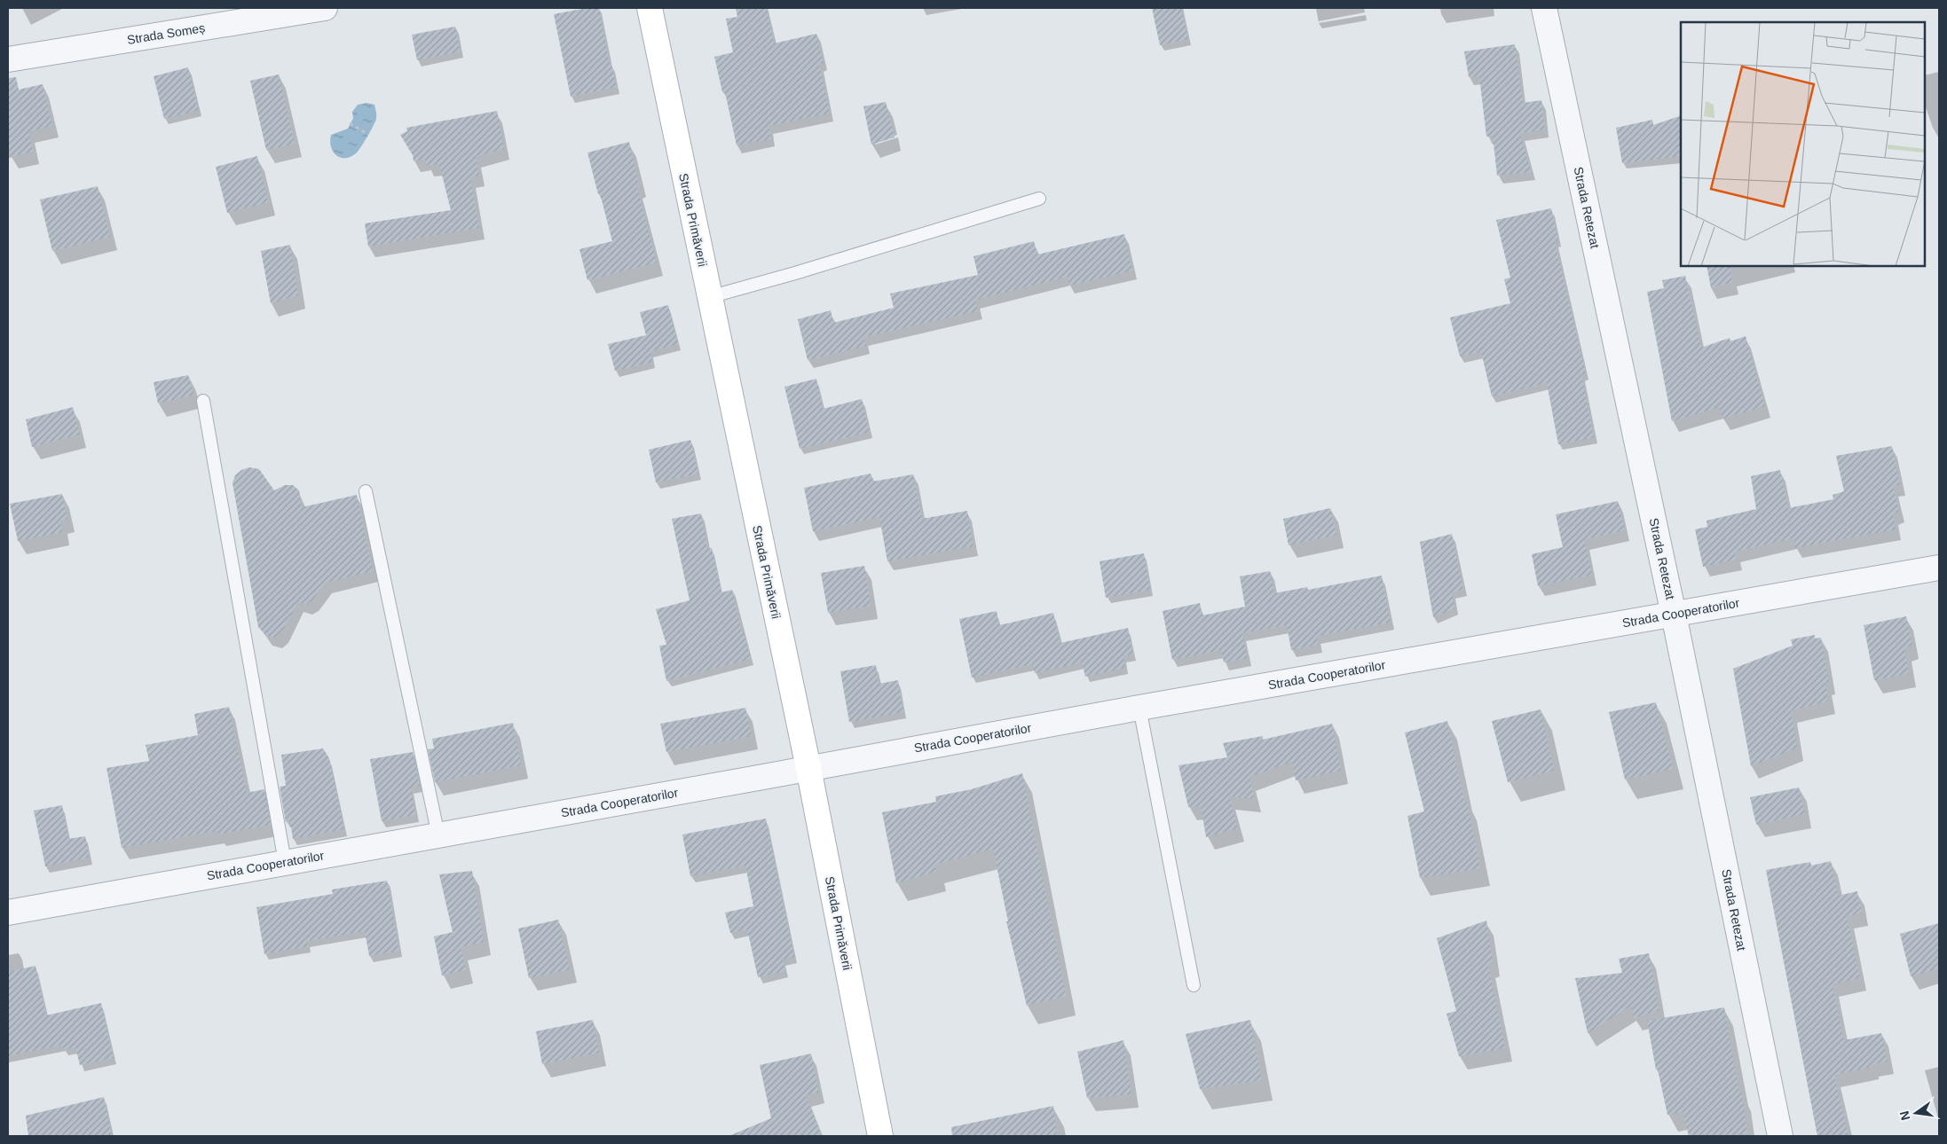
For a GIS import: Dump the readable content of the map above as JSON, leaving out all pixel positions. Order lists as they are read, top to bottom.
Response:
{
  "streets": {
    "street": [
      "Strada Someș",
      "Strada Retezat",
      "Strada Primăverii",
      "Strada Cooperatorilor"
    ]
  },
  "crossings": [
    ["Strada Retezat", "Strada Cooperatorilor"],
    ["Strada Primăverii", "Strada Cooperatorilor"]
  ],
  "north": "left"
}
